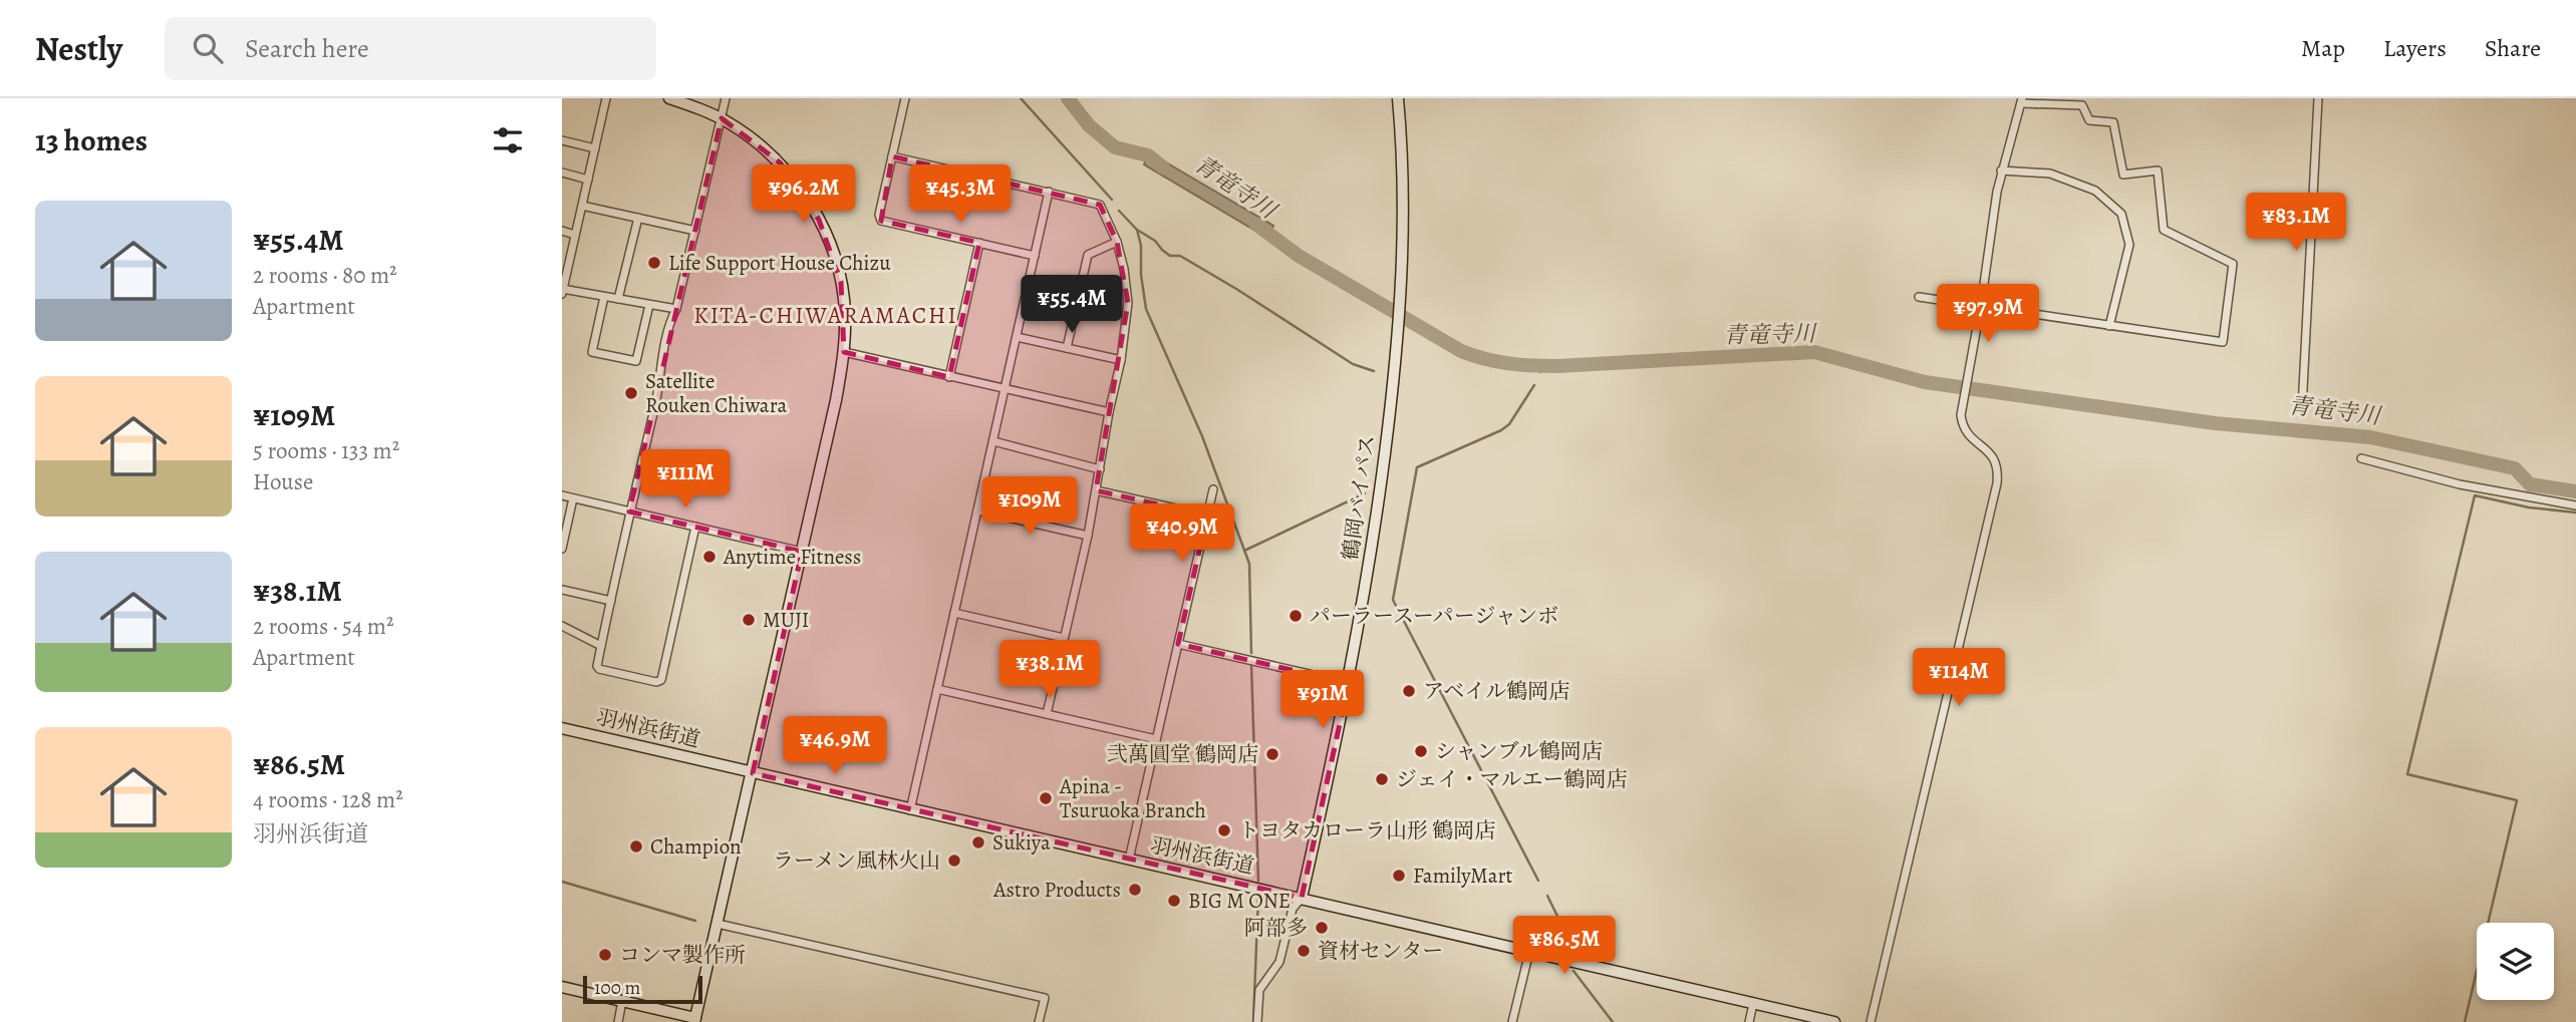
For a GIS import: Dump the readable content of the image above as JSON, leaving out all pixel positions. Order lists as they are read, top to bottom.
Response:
{
  "streets": {
    "main road": ["鶴岡バイパス", "羽州浜街道"]
  },
  "crossings": [
    ["鶴岡バイパス", "羽州浜街道"]
  ],
  "districts": ["KITA-CHIWARAMACHI"],
  "water": ["青竜寺川"],
  "places": [
    "Life Support House Chizu",
    "Satellite Rouken Chiwara",
    "Anytime Fitness",
    "パーラースーパージャンボ",
    "MUJI",
    "アベイル鶴岡店",
    "シャンブル鶴岡店",
    "弐萬圓堂 鶴岡店",
    "ジェイ・マルエー鶴岡店",
    "Apina - Tsuruoka Branch",
    "トヨタカローラ山形 鶴岡店",
    "Sukiya",
    "Champion",
    "ラーメン風林火山",
    "FamilyMart",
    "Astro Products",
    "BIG M ONE",
    "阿部多",
    "資材センター",
    "コンマ製作所"
  ],
  "scale_bar": "100 m",
  "page": {
    "header": "Nestly",
    "search": "Search here",
    "nav": ["Map", "Layers", "Share"],
    "heading": "13 homes",
    "price": [
      "¥96.2M",
      "¥45.3M",
      "¥83.1M",
      "¥55.4M",
      "¥97.9M",
      "¥111M",
      "¥109M",
      "¥40.9M",
      "¥38.1M",
      "¥114M",
      "¥91M",
      "¥46.9M",
      "¥86.5M"
    ],
    "list": [
      {
        "name": "¥55.4M",
        "note": "2 rooms · 80 m² · Apartment"
      },
      {
        "name": "¥109M",
        "note": "5 rooms · 133 m² · House"
      },
      {
        "name": "¥38.1M",
        "note": "2 rooms · 54 m² · Apartment"
      },
      {
        "name": "¥86.5M",
        "note": "4 rooms · 128 m² · 羽州浜街道"
      }
    ],
    "scale": "100 m"
  }
}
